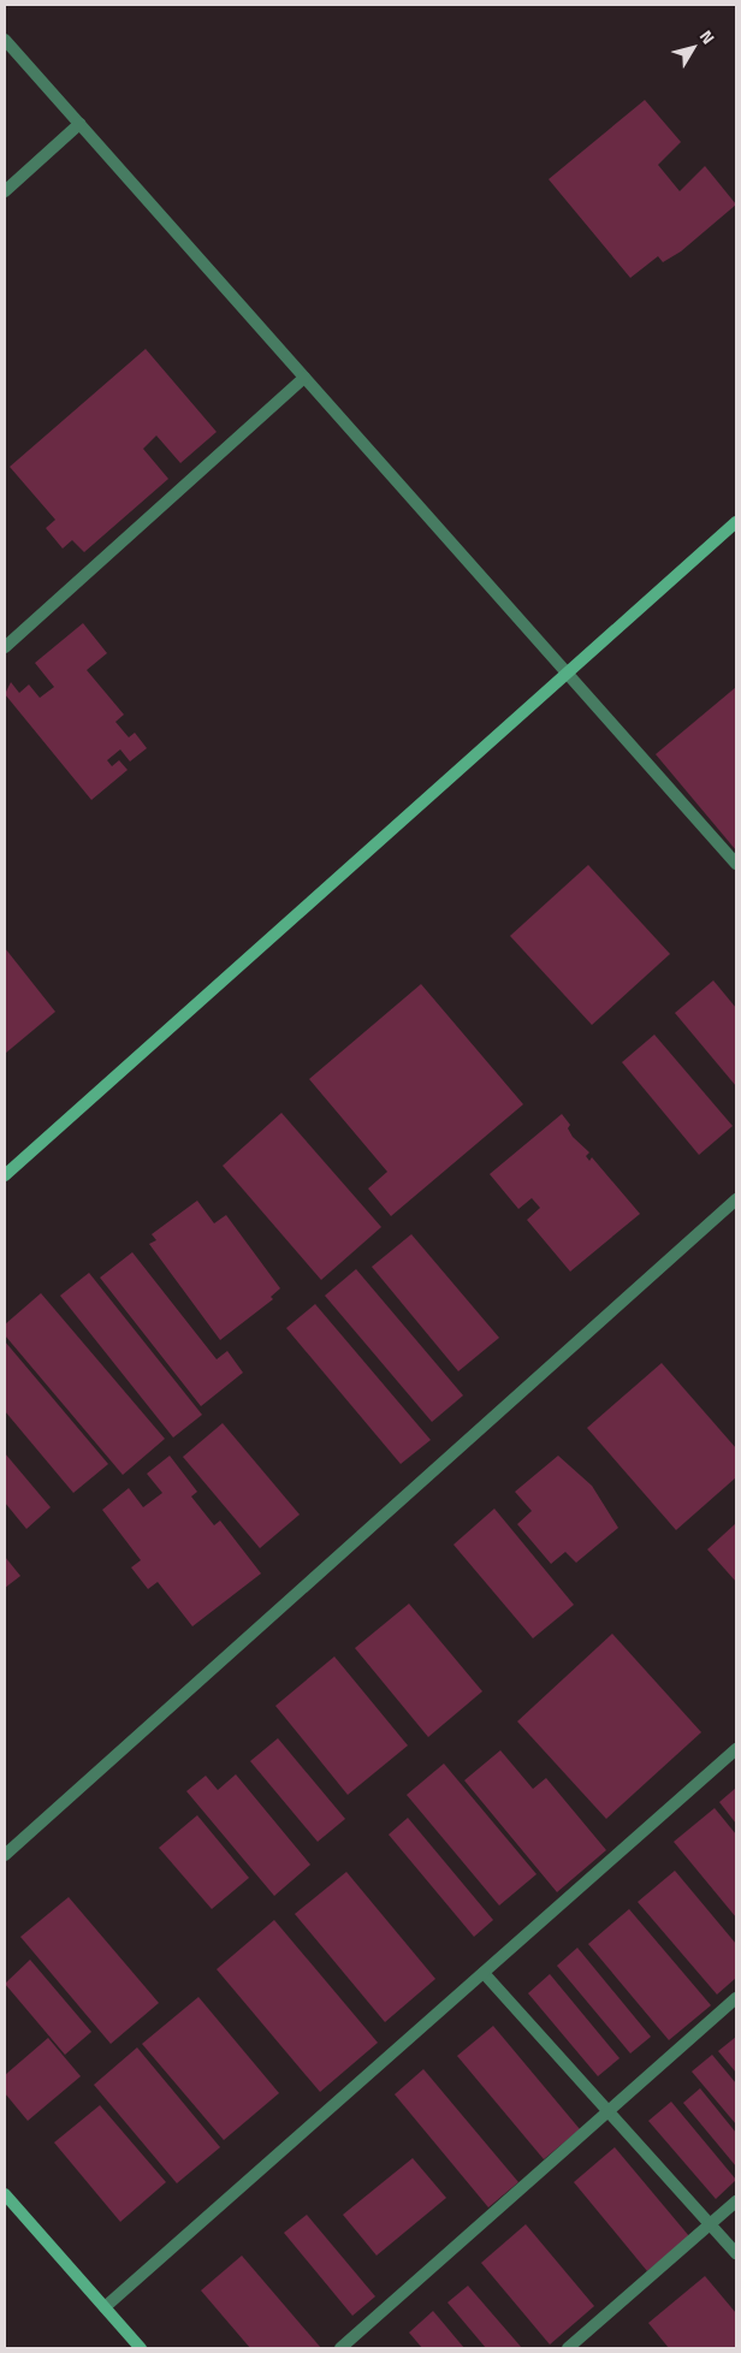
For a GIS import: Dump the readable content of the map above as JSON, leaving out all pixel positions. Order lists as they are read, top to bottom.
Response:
{
  "north": "top right"
}
